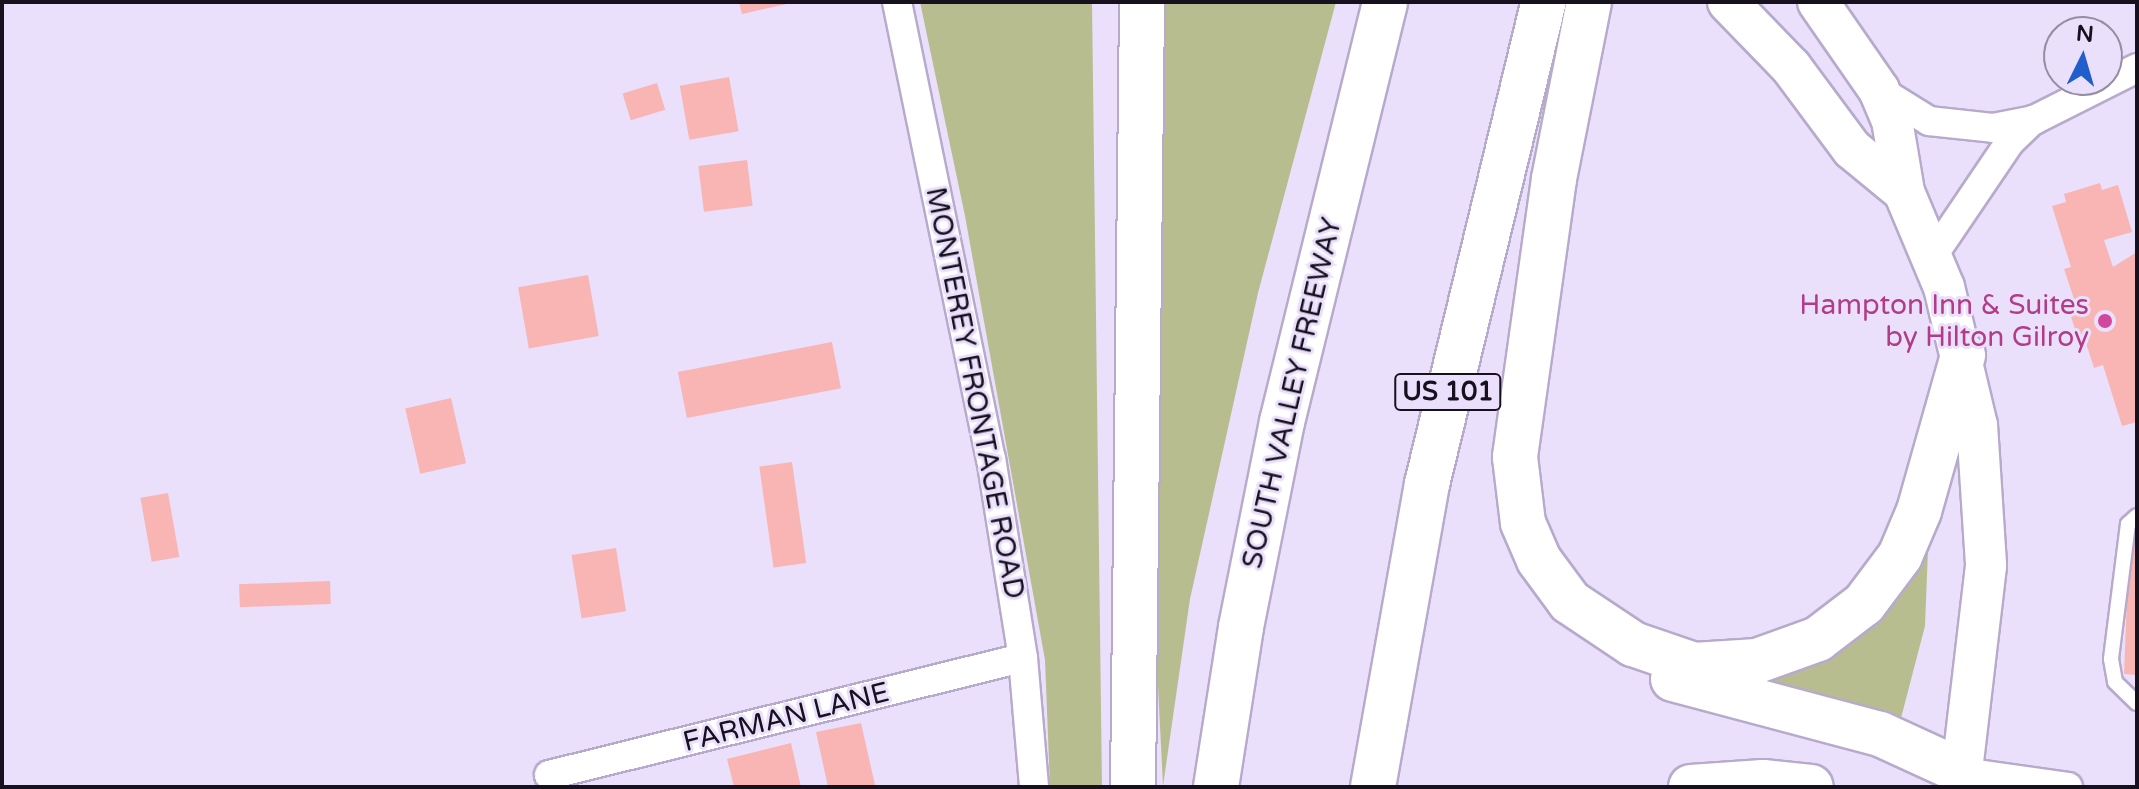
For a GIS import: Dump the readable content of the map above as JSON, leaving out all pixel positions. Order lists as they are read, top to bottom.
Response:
{
  "streets": {
    "highway": ["US 101", "SOUTH VALLEY FREEWAY"],
    "street": ["MONTEREY FRONTAGE ROAD", "FARMAN LANE"]
  },
  "crossings": [
    ["MONTEREY FRONTAGE ROAD", "FARMAN LANE"]
  ],
  "places": ["Hampton Inn & Suites by Hilton Gilroy"],
  "north": "top"
}
